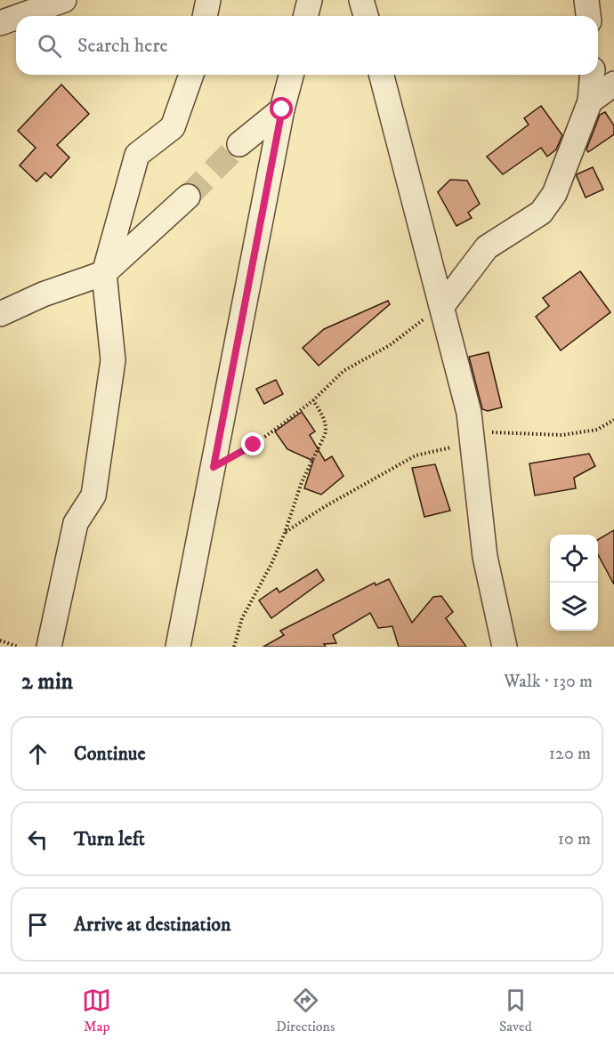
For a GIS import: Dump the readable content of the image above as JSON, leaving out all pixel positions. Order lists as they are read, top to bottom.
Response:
{
  "page": {
    "search": "Search here",
    "heading": ["2 min", "Walk · 130 m"],
    "list": [
      ["Continue", "120 m"],
      ["Turn left", "10 m"],
      "Arrive at destination"
    ],
    "nav": ["Map", "Directions", "Saved"]
  }
}
